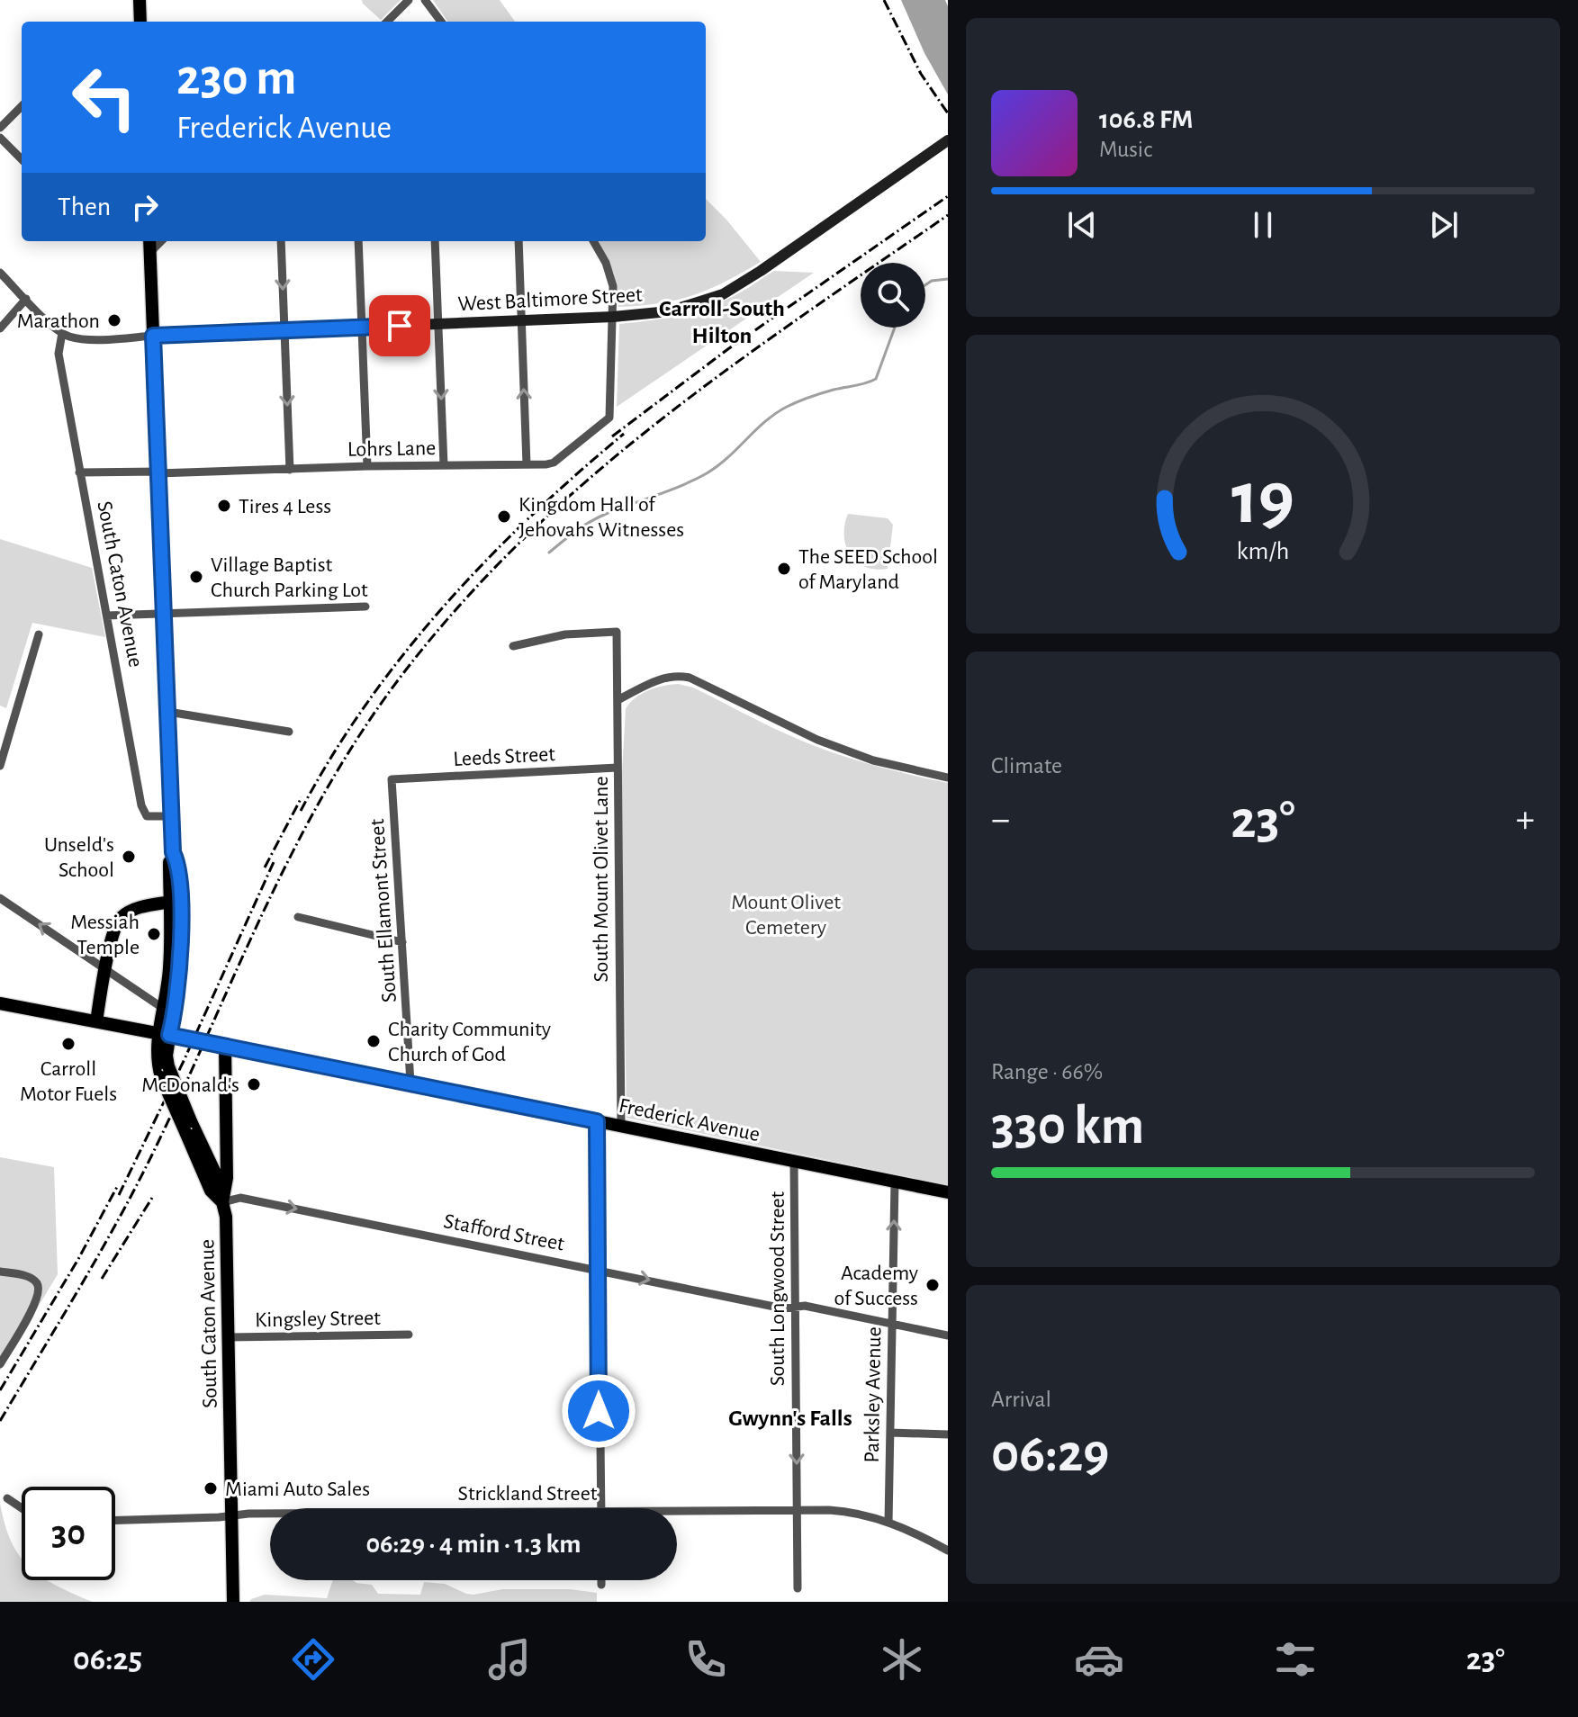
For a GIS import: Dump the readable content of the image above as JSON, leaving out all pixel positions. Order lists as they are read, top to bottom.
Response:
{
  "streets": {
    "main road": ["West Baltimore Street", "South Caton Avenue", "Frederick Avenue"],
    "street": [
      "Lohrs Lane",
      "Leeds Street",
      "South Mount Olivet Lane",
      "South Ellamont Street",
      "Stafford Street",
      "South Longwood Street",
      "Kingsley Street",
      "Parksley Avenue",
      "Strickland Street"
    ]
  },
  "crossings": [
    ["West Baltimore Street", "Lohrs Lane"],
    ["West Baltimore Street", "South Caton Avenue"],
    ["Lohrs Lane", "South Caton Avenue"],
    ["South Caton Avenue", "Frederick Avenue"],
    ["South Caton Avenue", "Stafford Street"],
    ["South Caton Avenue", "Kingsley Street"],
    ["South Caton Avenue", "Strickland Street"],
    ["Leeds Street", "South Mount Olivet Lane"],
    ["Leeds Street", "South Ellamont Street"],
    ["South Mount Olivet Lane", "Frederick Avenue"],
    ["South Ellamont Street", "Frederick Avenue"],
    ["Frederick Avenue", "South Longwood Street"],
    ["Frederick Avenue", "Parksley Avenue"],
    ["Stafford Street", "South Longwood Street"],
    ["Stafford Street", "Parksley Avenue"],
    ["South Longwood Street", "Strickland Street"],
    ["Parksley Avenue", "Strickland Street"]
  ],
  "one_way": ["Stafford Street", "South Longwood Street", "Parksley Avenue"],
  "districts": ["Carroll-South Hilton", "Gwynn's Falls"],
  "parks": ["Mount Olivet Cemetery"],
  "places": [
    "Marathon",
    "Tires 4 Less",
    "Kingdom Hall of Jehovahs Witnesses",
    "The SEED School of Maryland",
    "Village Baptist Church Parking Lot",
    "Unseld's School",
    "Messiah Temple",
    "Charity Community Church of God",
    "Carroll Motor Fuels",
    "McDonald's",
    "Academy of Success",
    "Miami Auto Sales"
  ],
  "page": {
    "turn": ["230 m", "Frederick Avenue"],
    "song": ["106.8 FM", "Music"],
    "then": "Then",
    "tile": [
      "Climate",
      ["Range · 66%", "330 km"],
      ["Arrival", "06:29"]
    ],
    "heat": ["−", "23°", "+"],
    "limit": "30",
    "trip": "06:29 · 4 min · 1.3 km",
    "tabs": ["06:25", "23°"],
    "gauge": ["19", "km/h"]
  }
}
